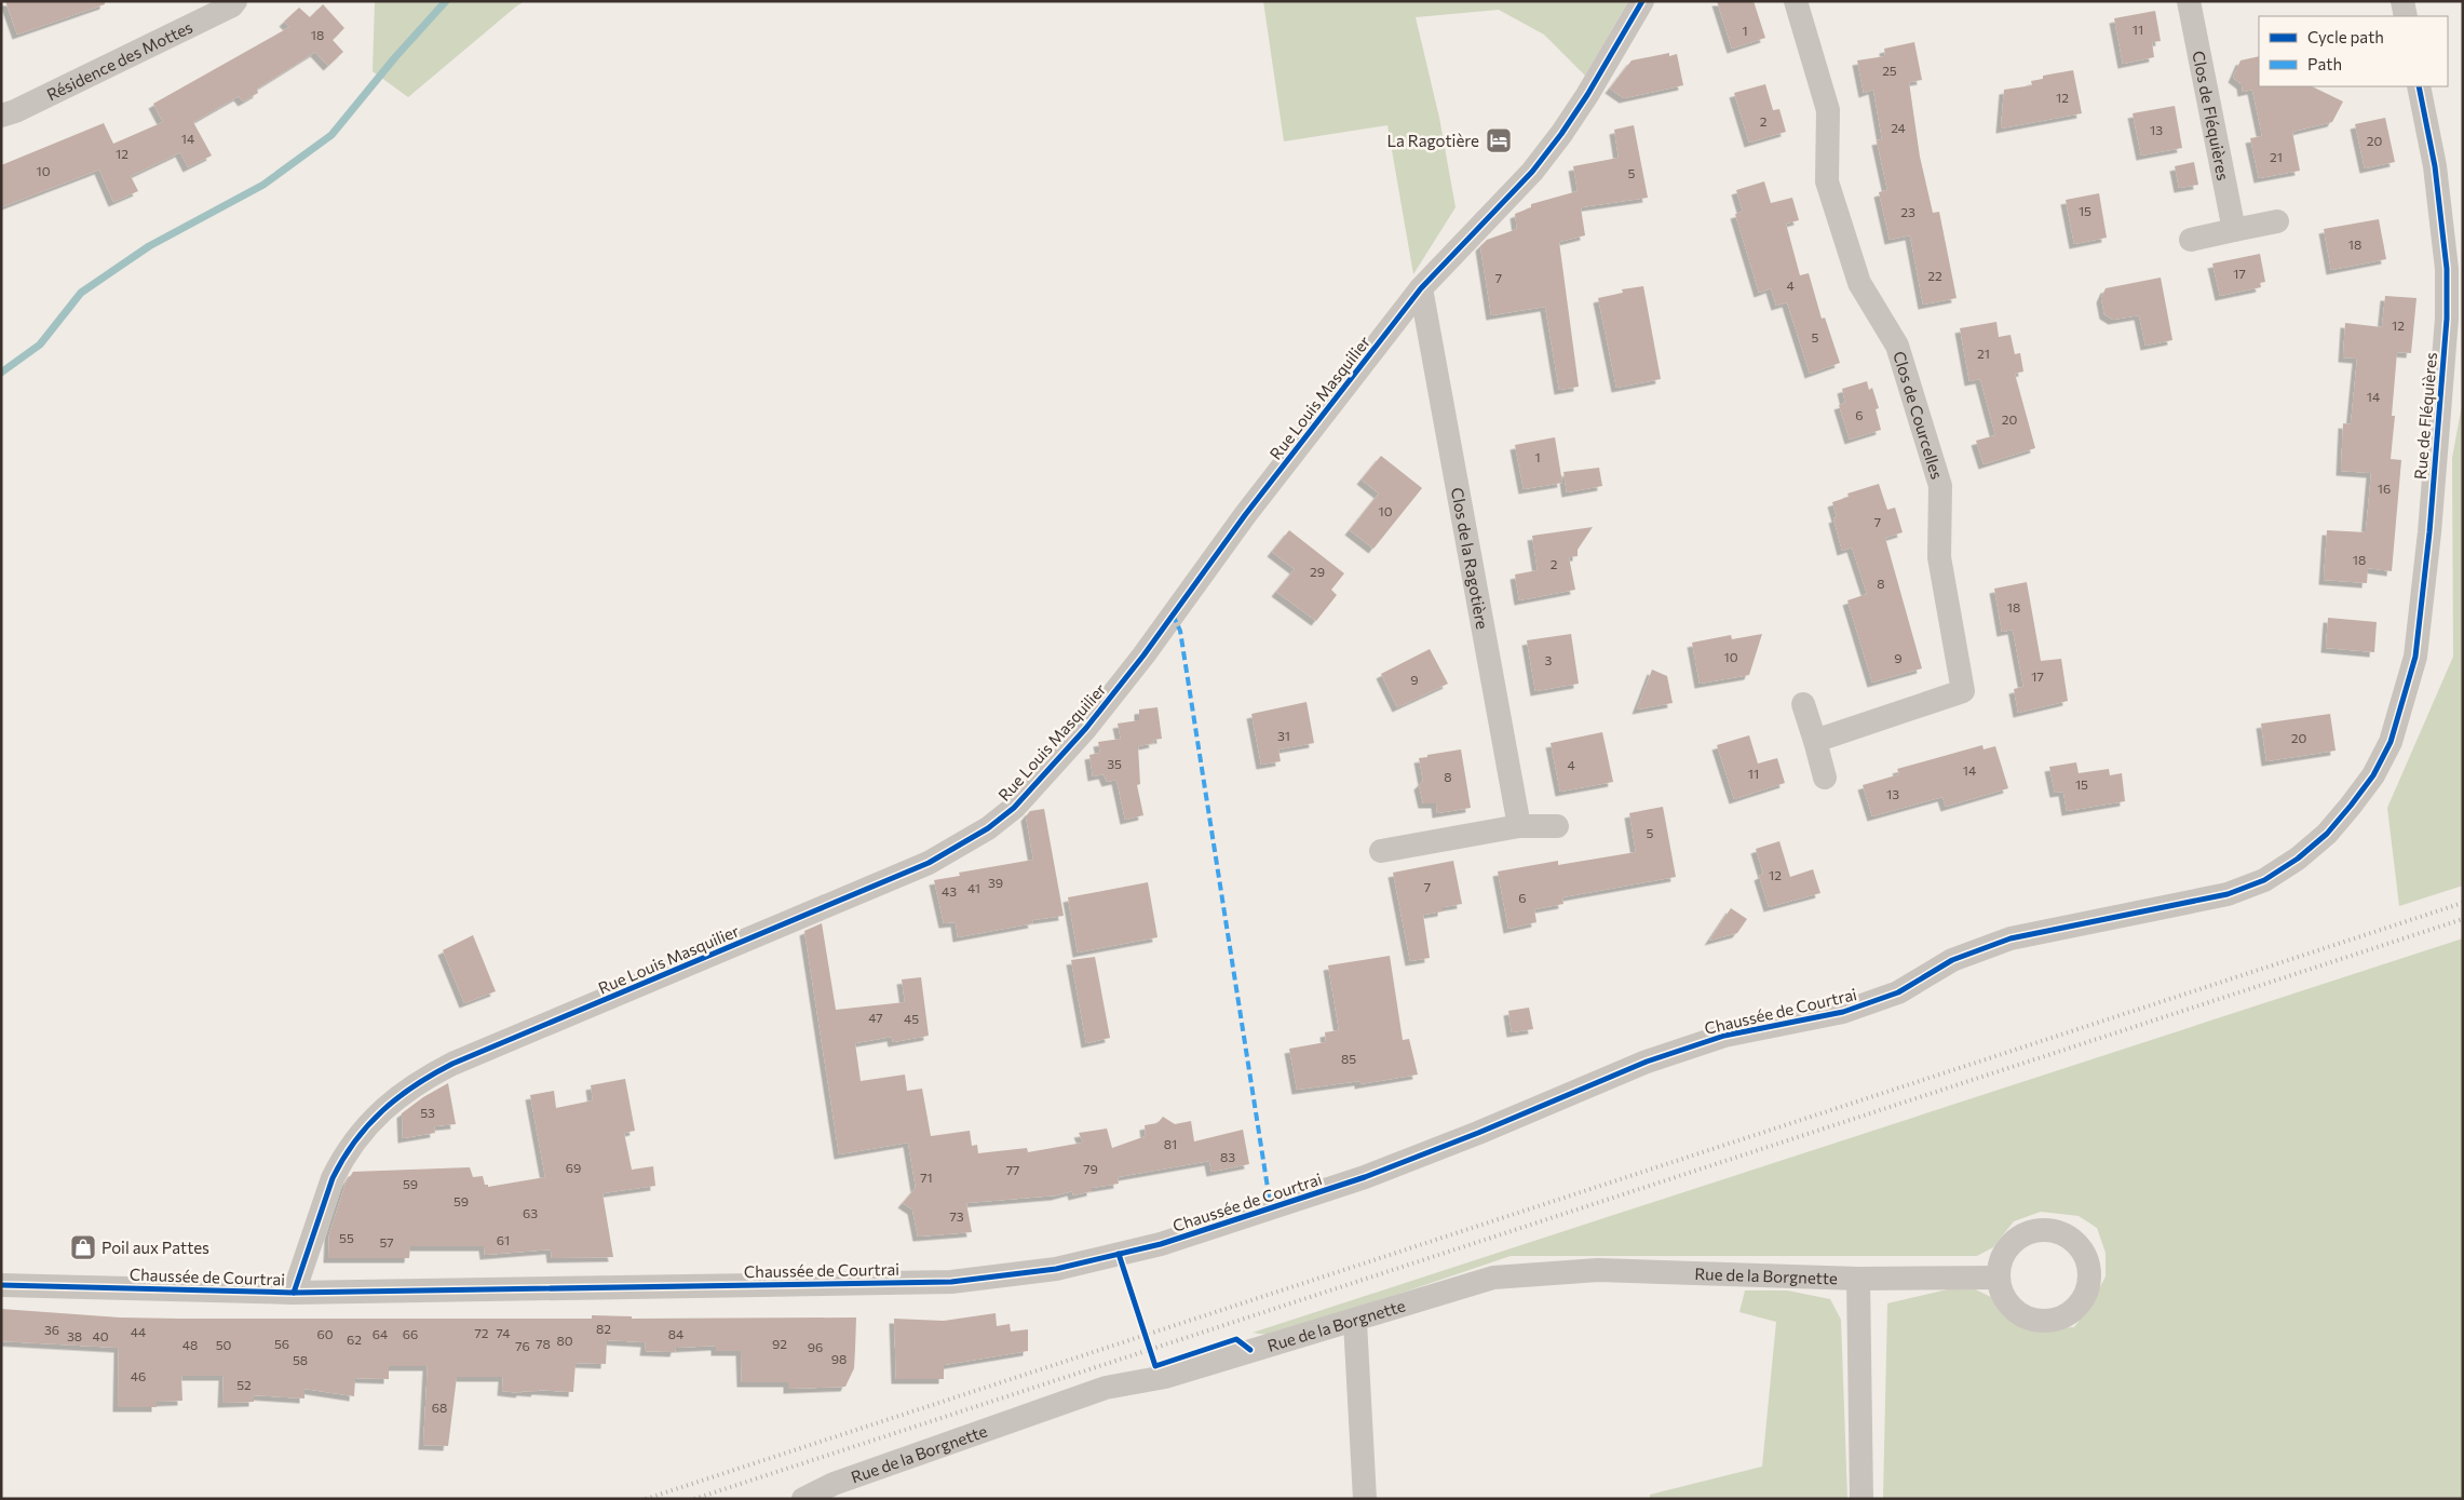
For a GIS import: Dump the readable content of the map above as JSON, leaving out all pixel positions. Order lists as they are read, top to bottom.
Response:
{
  "streets": {
    "street": [
      "Résidence des Mottes",
      "Clos de Fléquières",
      "Rue Louis Masquilier",
      "Clos de Courcelles",
      "Rue de Fléquières",
      "Clos de la Ragotière",
      "Chaussée de Courtrai",
      "Rue de la Borgnette"
    ]
  },
  "crossings": [
    ["Rue Louis Masquilier", "Clos de la Ragotière"],
    ["Rue Louis Masquilier", "Chaussée de Courtrai"],
    ["Rue de Fléquières", "Chaussée de Courtrai"]
  ],
  "places": {
    "hotel": ["La Ragotière"],
    "shop": ["Poil aux Pattes"]
  },
  "house_numbers": [
    "11",
    "1",
    "18",
    "25",
    "12",
    "2",
    "24",
    "13",
    "14",
    "20",
    "12",
    "21",
    "10",
    "5",
    "15",
    "23",
    "18",
    "17",
    "22",
    "7",
    "4",
    "12",
    "5",
    "21",
    "14",
    "6",
    "20",
    "1",
    "16",
    "10",
    "7",
    "18",
    "2",
    "29",
    "8",
    "18",
    "10",
    "9",
    "3",
    "17",
    "9",
    "31",
    "20",
    "35",
    "4",
    "14",
    "11",
    "8",
    "15",
    "13",
    "5",
    "12",
    "39",
    "7",
    "41",
    "43",
    "6",
    "47",
    "45",
    "85",
    "53",
    "81",
    "83",
    "69",
    "79",
    "77",
    "71",
    "59",
    "59",
    "63",
    "73",
    "55",
    "61",
    "57",
    "82",
    "36",
    "44",
    "72",
    "74",
    "60",
    "64",
    "66",
    "84",
    "38",
    "40",
    "62",
    "80",
    "56",
    "78",
    "92",
    "48",
    "50",
    "76",
    "96",
    "98",
    "58",
    "46",
    "52",
    "68"
  ],
  "legend": ["Cycle path", "Path"]
}
